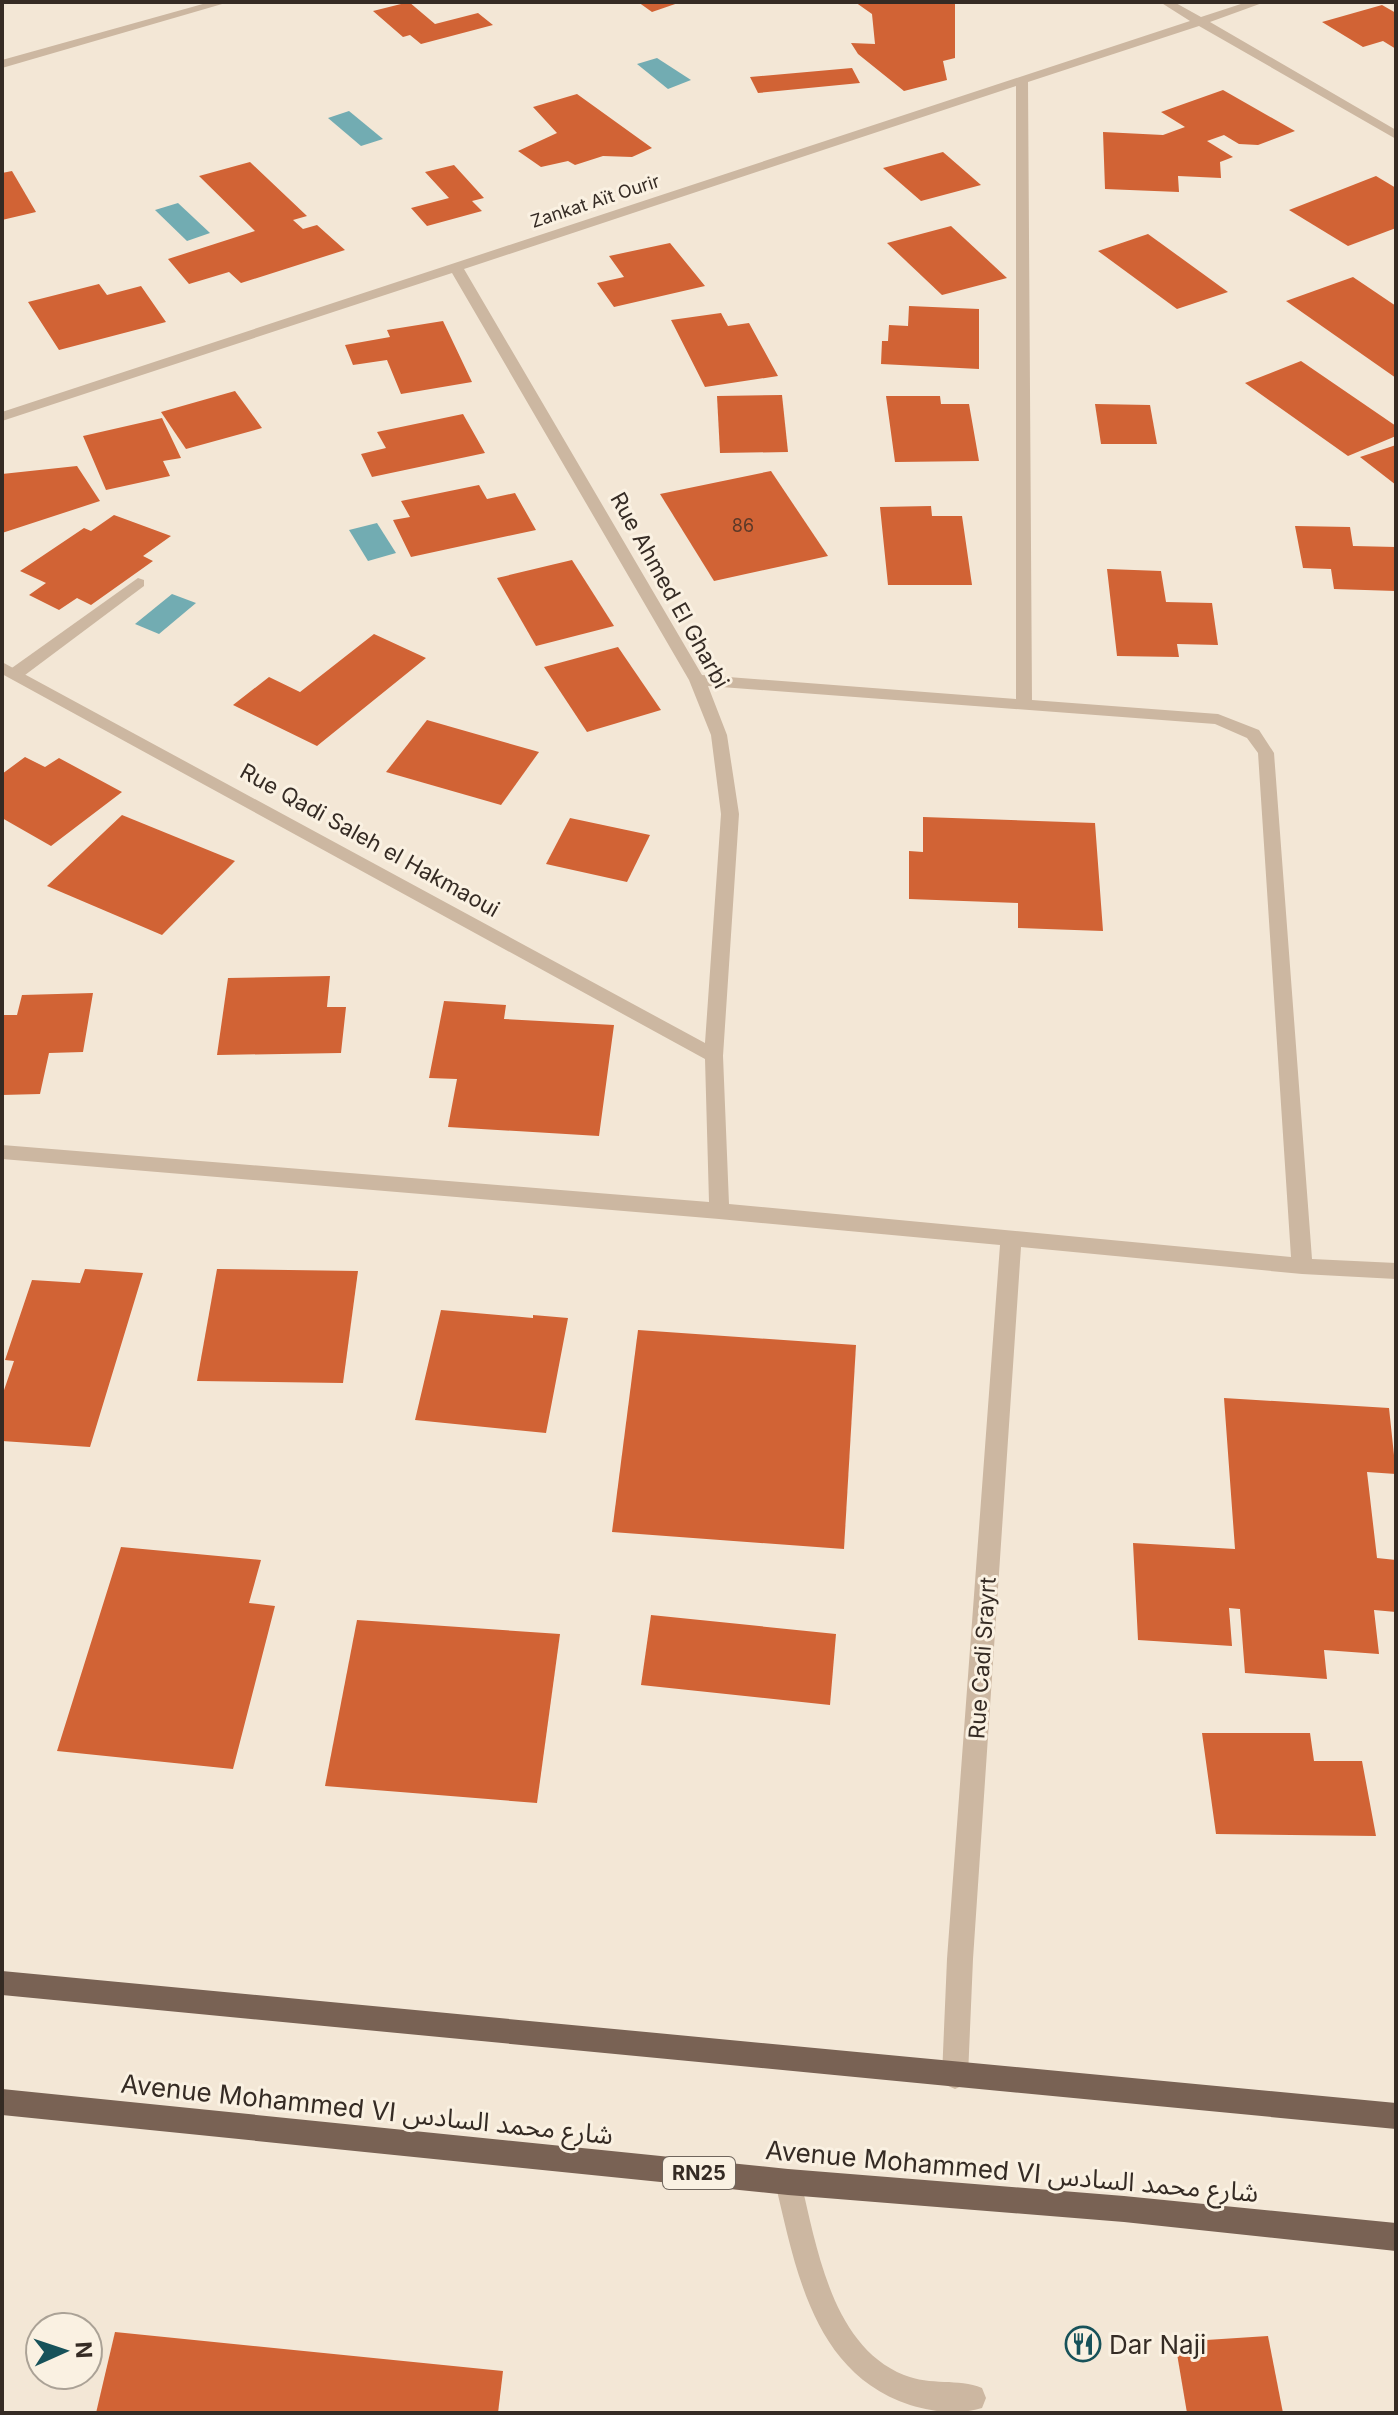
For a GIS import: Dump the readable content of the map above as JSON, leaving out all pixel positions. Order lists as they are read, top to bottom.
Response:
{
  "streets": {
    "main road": ["Avenue Mohammed VI شارع محمد السادس", "RN25"],
    "street": [
      "Zankat Aït Ourir",
      "Rue Ahmed El Gharbi",
      "Rue Qadi Saleh el Hakmaoui",
      "Rue Cadi Srayrt"
    ]
  },
  "crossings": [
    ["Zankat Aït Ourir", "Rue Ahmed El Gharbi"],
    ["Rue Ahmed El Gharbi", "Rue Qadi Saleh el Hakmaoui"]
  ],
  "places": {
    "restaurant": ["Dar Naji"]
  },
  "house_numbers": ["86"],
  "north": "right"
}
